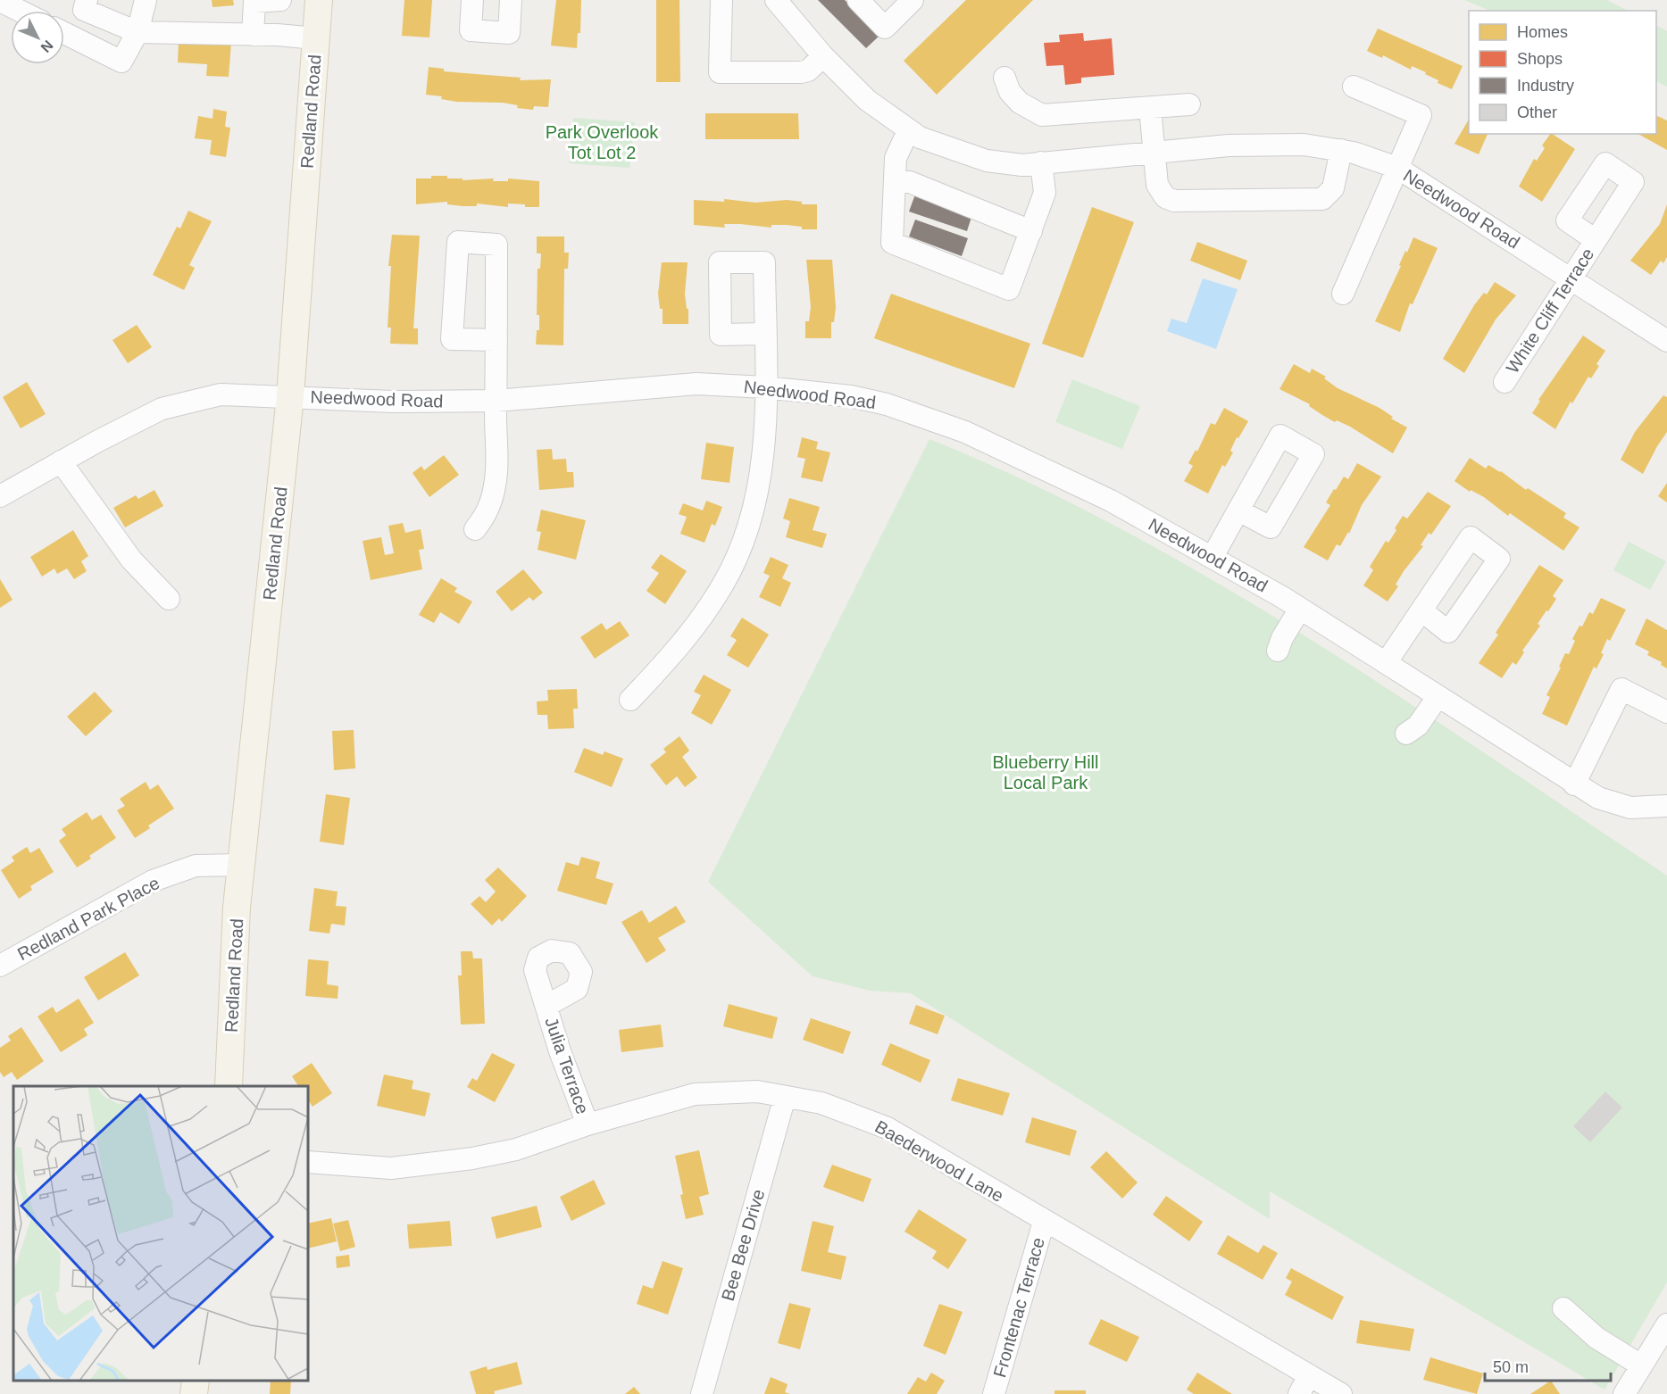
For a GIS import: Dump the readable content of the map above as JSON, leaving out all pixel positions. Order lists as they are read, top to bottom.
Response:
{
  "streets": {
    "main road": ["Redland Road"],
    "street": [
      "Needwood Road",
      "White Cliff Terrace",
      "Redland Park Place",
      "Julia Terrace",
      "Baederwood Lane",
      "Bee Bee Drive",
      "Frontenac Terrace"
    ]
  },
  "crossings": [
    ["Redland Road", "Needwood Road"],
    ["Redland Road", "Redland Park Place"],
    ["Needwood Road", "White Cliff Terrace"],
    ["Julia Terrace", "Baederwood Lane"],
    ["Baederwood Lane", "Bee Bee Drive"],
    ["Baederwood Lane", "Frontenac Terrace"]
  ],
  "parks": ["Park Overlook Tot Lot 2", "Blueberry Hill Local Park"],
  "legend": [
    "Homes",
    "Shops",
    "Industry",
    "Other"
  ],
  "scale_bar": "50 m",
  "north": "bottom right"
}
